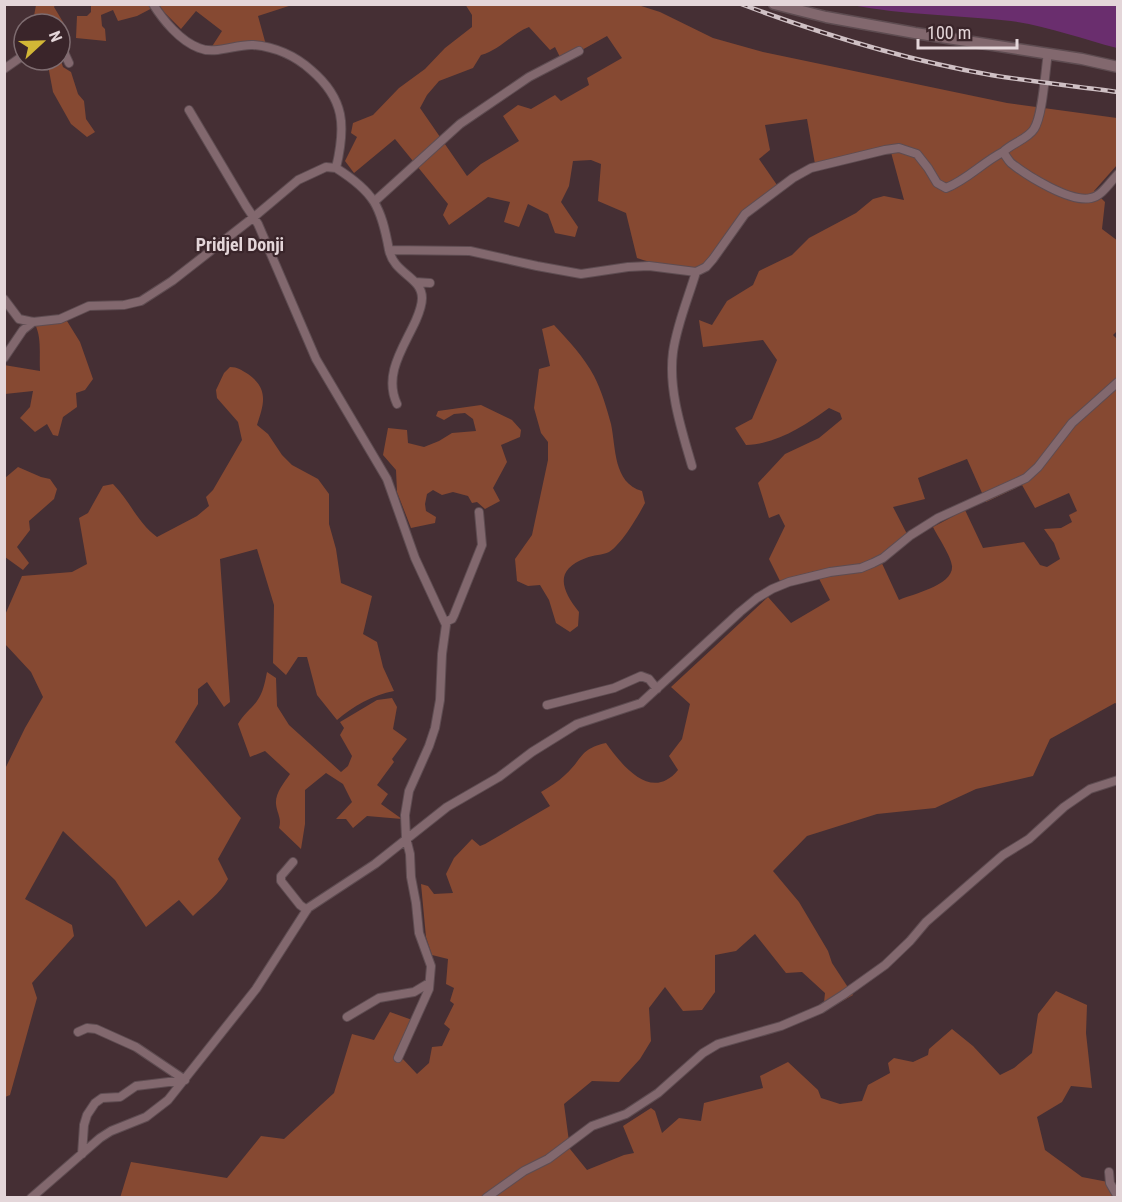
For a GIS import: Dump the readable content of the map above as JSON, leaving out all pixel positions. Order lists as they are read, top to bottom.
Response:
{
  "districts": ["Pridjel Donji"],
  "scale_bar": "100 m",
  "north": "right"
}
